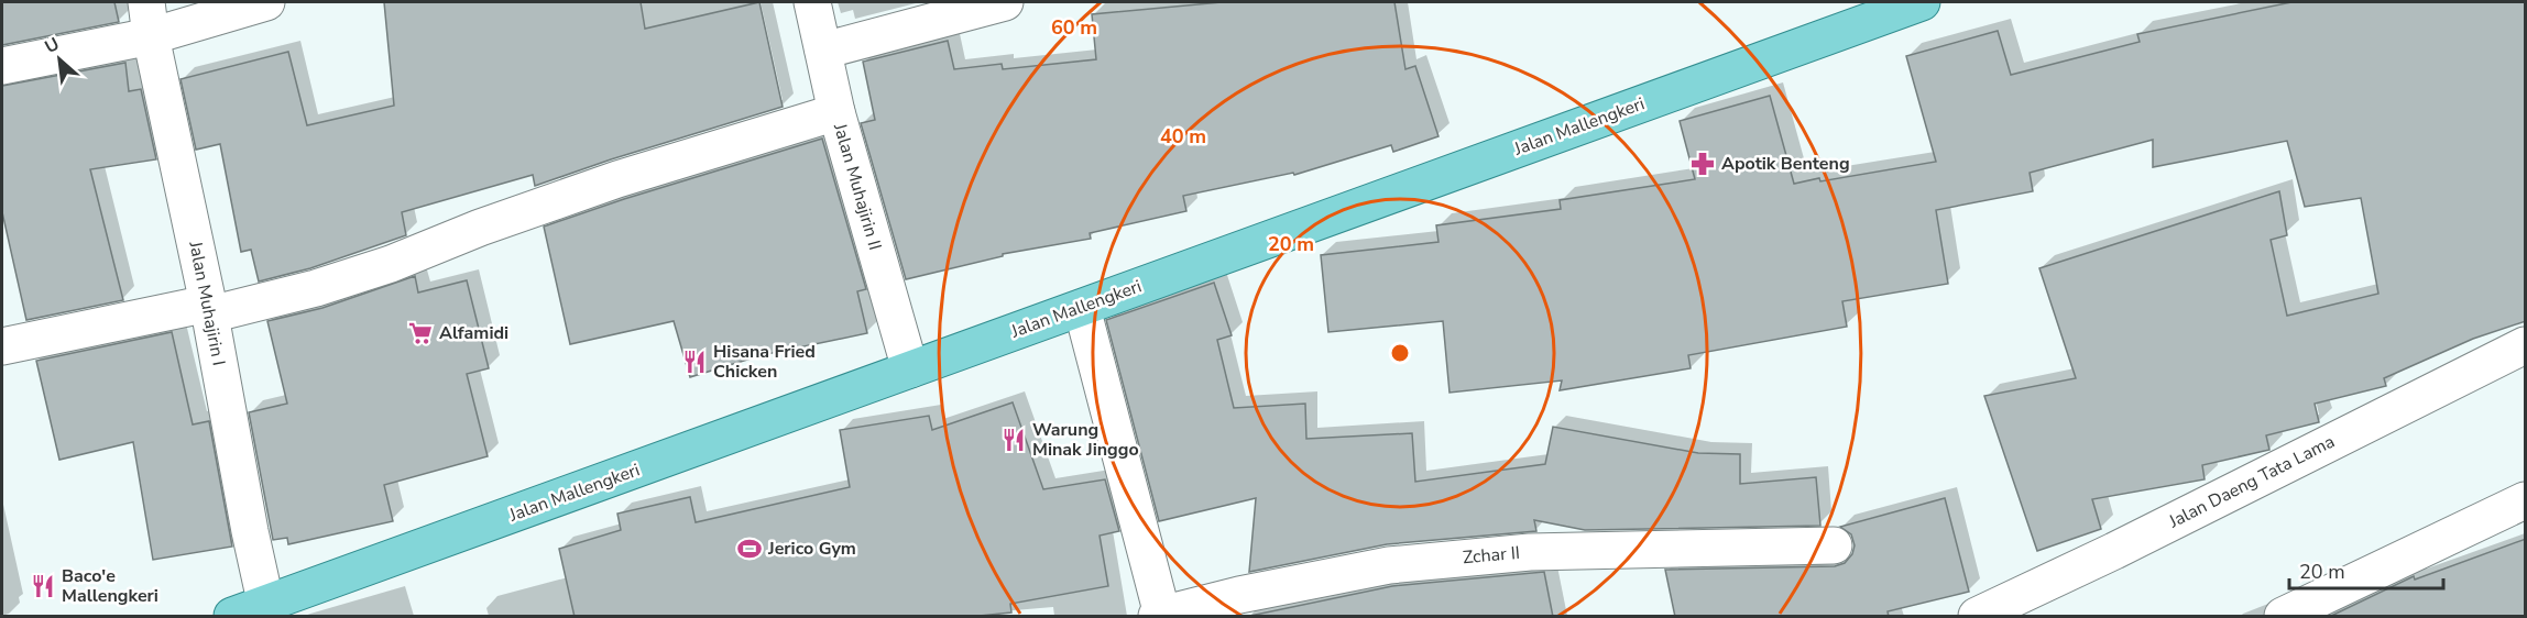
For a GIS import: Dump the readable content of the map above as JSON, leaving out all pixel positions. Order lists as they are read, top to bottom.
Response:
{
  "streets": {
    "main road": ["Jalan Mallengkeri"],
    "street": [
      "Jalan Muhajirin II",
      "Jalan Muhajirin I",
      "Jalan Daeng Tata Lama",
      "Zchar II"
    ]
  },
  "crossings": [
    ["Jalan Mallengkeri", "Jalan Muhajirin II"],
    ["Jalan Mallengkeri", "Jalan Muhajirin I"]
  ],
  "places": {
    "pharmacy": ["Apotik Benteng"],
    "supermarket": ["Alfamidi"],
    "restaurant": ["Hisana Fried Chicken", "Warung Minak Jinggo", "Baco'e Mallengkeri"],
    "sports": ["Jerico Gym"]
  },
  "scale_bar": "20 m",
  "north": "top left",
  "rings": ["60 m", "40 m", "20 m"]
}
